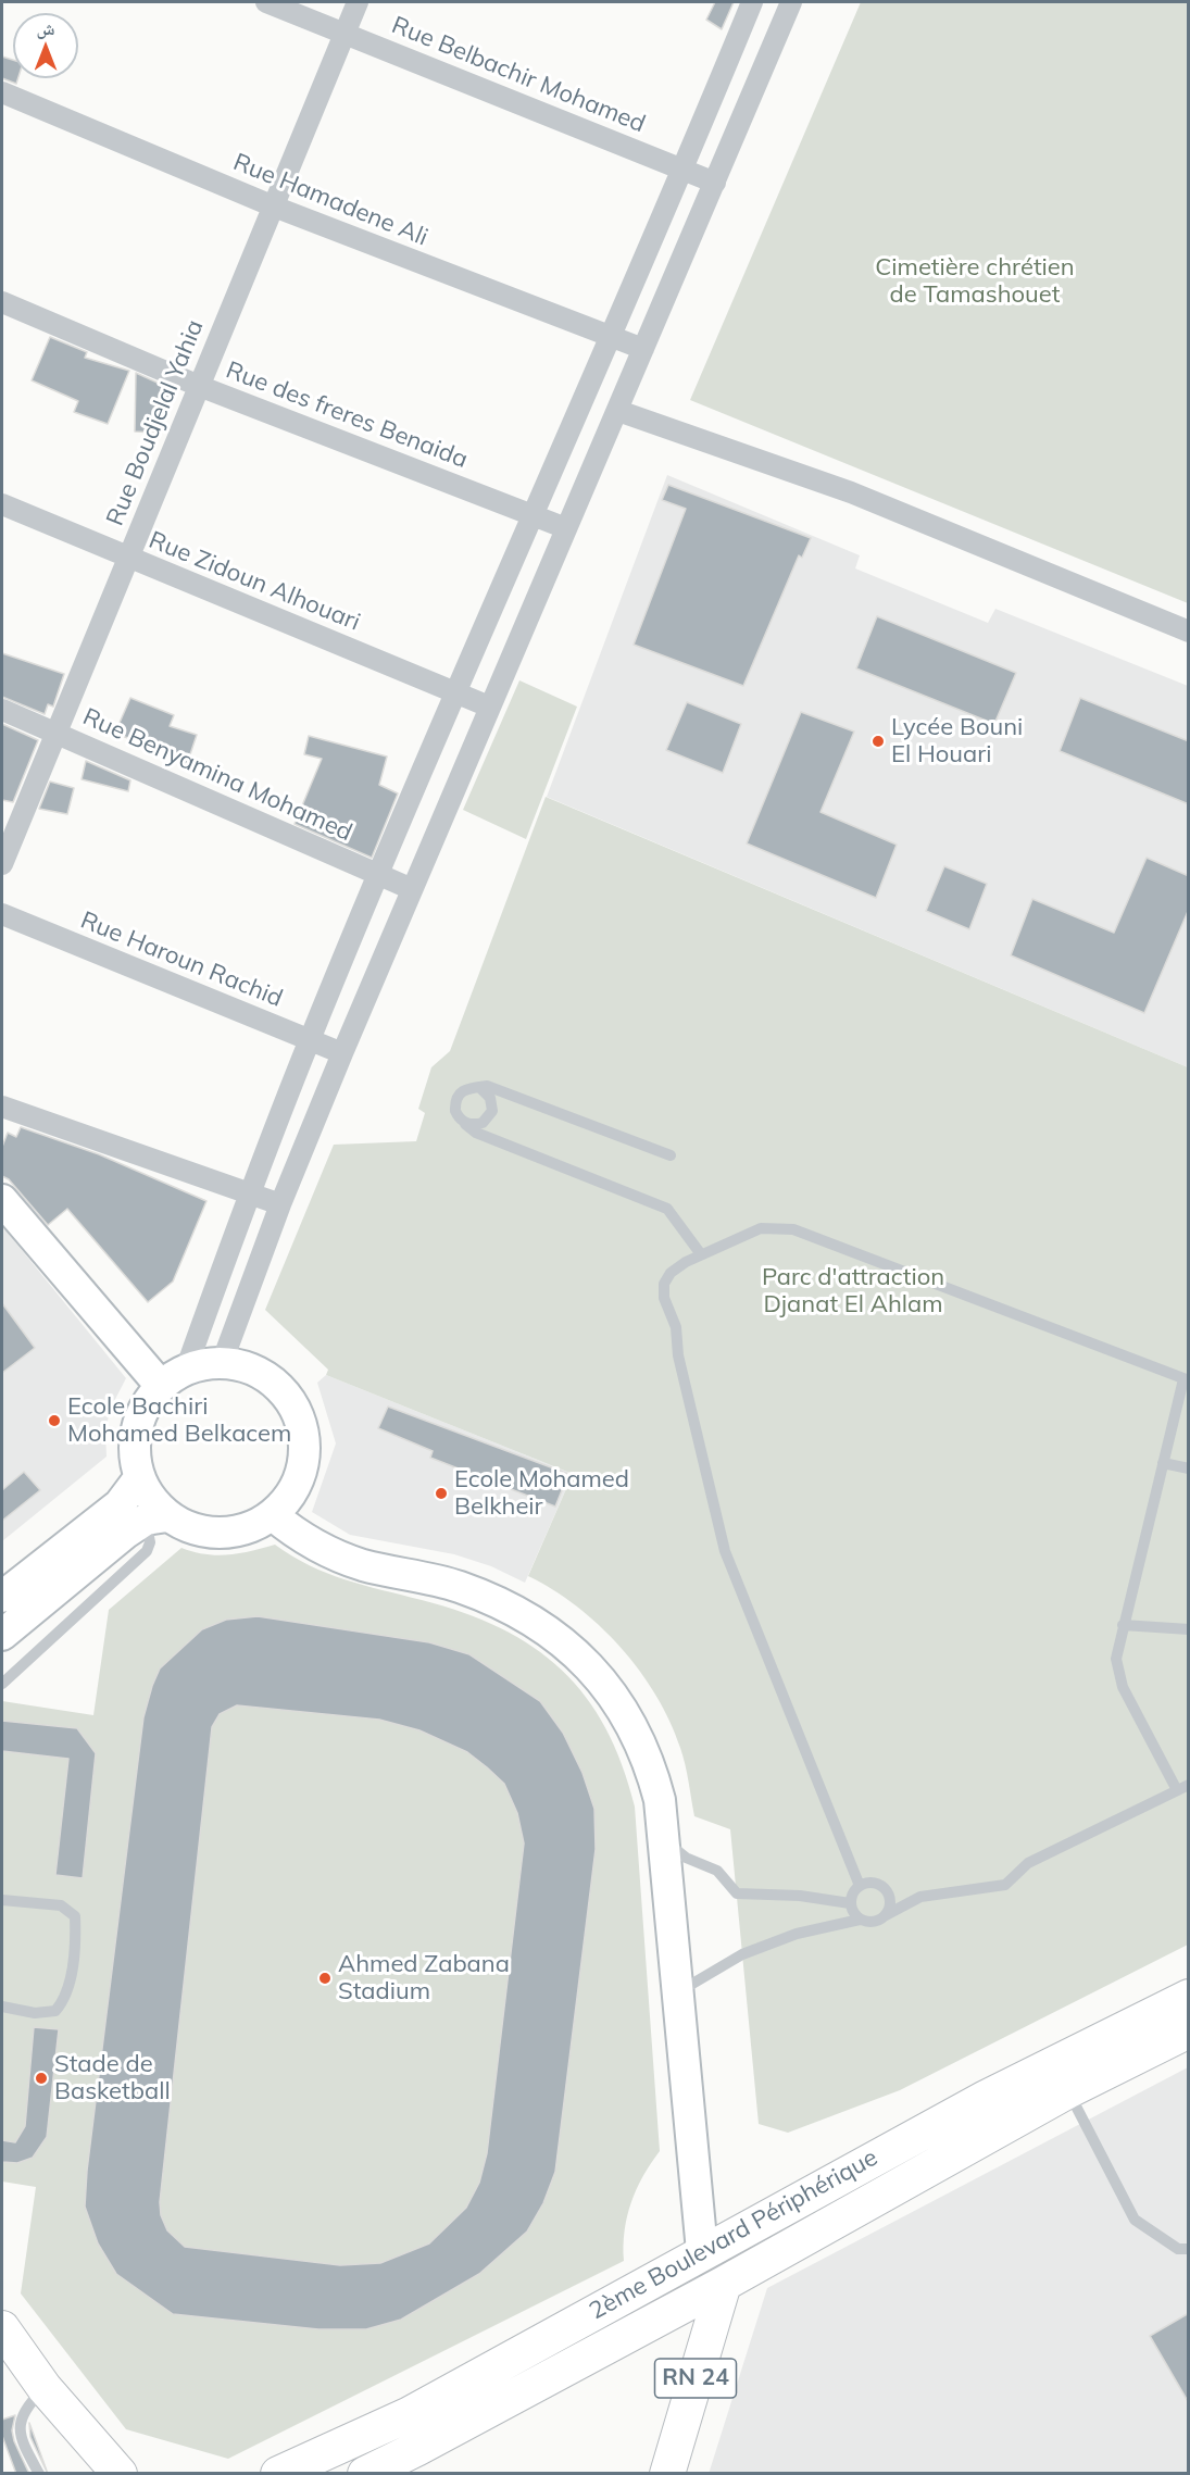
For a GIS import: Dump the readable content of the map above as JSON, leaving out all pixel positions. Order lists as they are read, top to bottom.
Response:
{
  "streets": {
    "main road": ["2ème Boulevard Périphérique", "RN 24"],
    "street": [
      "Rue Belbachir Mohamed",
      "Rue Hamadene Ali",
      "Rue des freres Benaida",
      "Rue Boudjelal Yahia",
      "Rue Zidoun Alhouari",
      "Rue Benyamina Mohamed",
      "Rue Haroun Rachid"
    ]
  },
  "crossings": [
    ["Rue Belbachir Mohamed", "Rue Boudjelal Yahia"],
    ["Rue Hamadene Ali", "Rue Boudjelal Yahia"],
    ["Rue des freres Benaida", "Rue Boudjelal Yahia"],
    ["Rue Boudjelal Yahia", "Rue Zidoun Alhouari"],
    ["Rue Boudjelal Yahia", "Rue Benyamina Mohamed"],
    ["2ème Boulevard Périphérique", "RN 24"]
  ],
  "parks": ["Cimetière chrétien de Tamashouet", "Parc d'attraction Djanat El Ahlam"],
  "places": [
    "Lycée Bouni El Houari",
    "Ecole Bachiri Mohamed Belkacem",
    "Ecole Mohamed Belkheir",
    "Ahmed Zabana Stadium",
    "Stade de Basketball"
  ],
  "north": "top"
}
